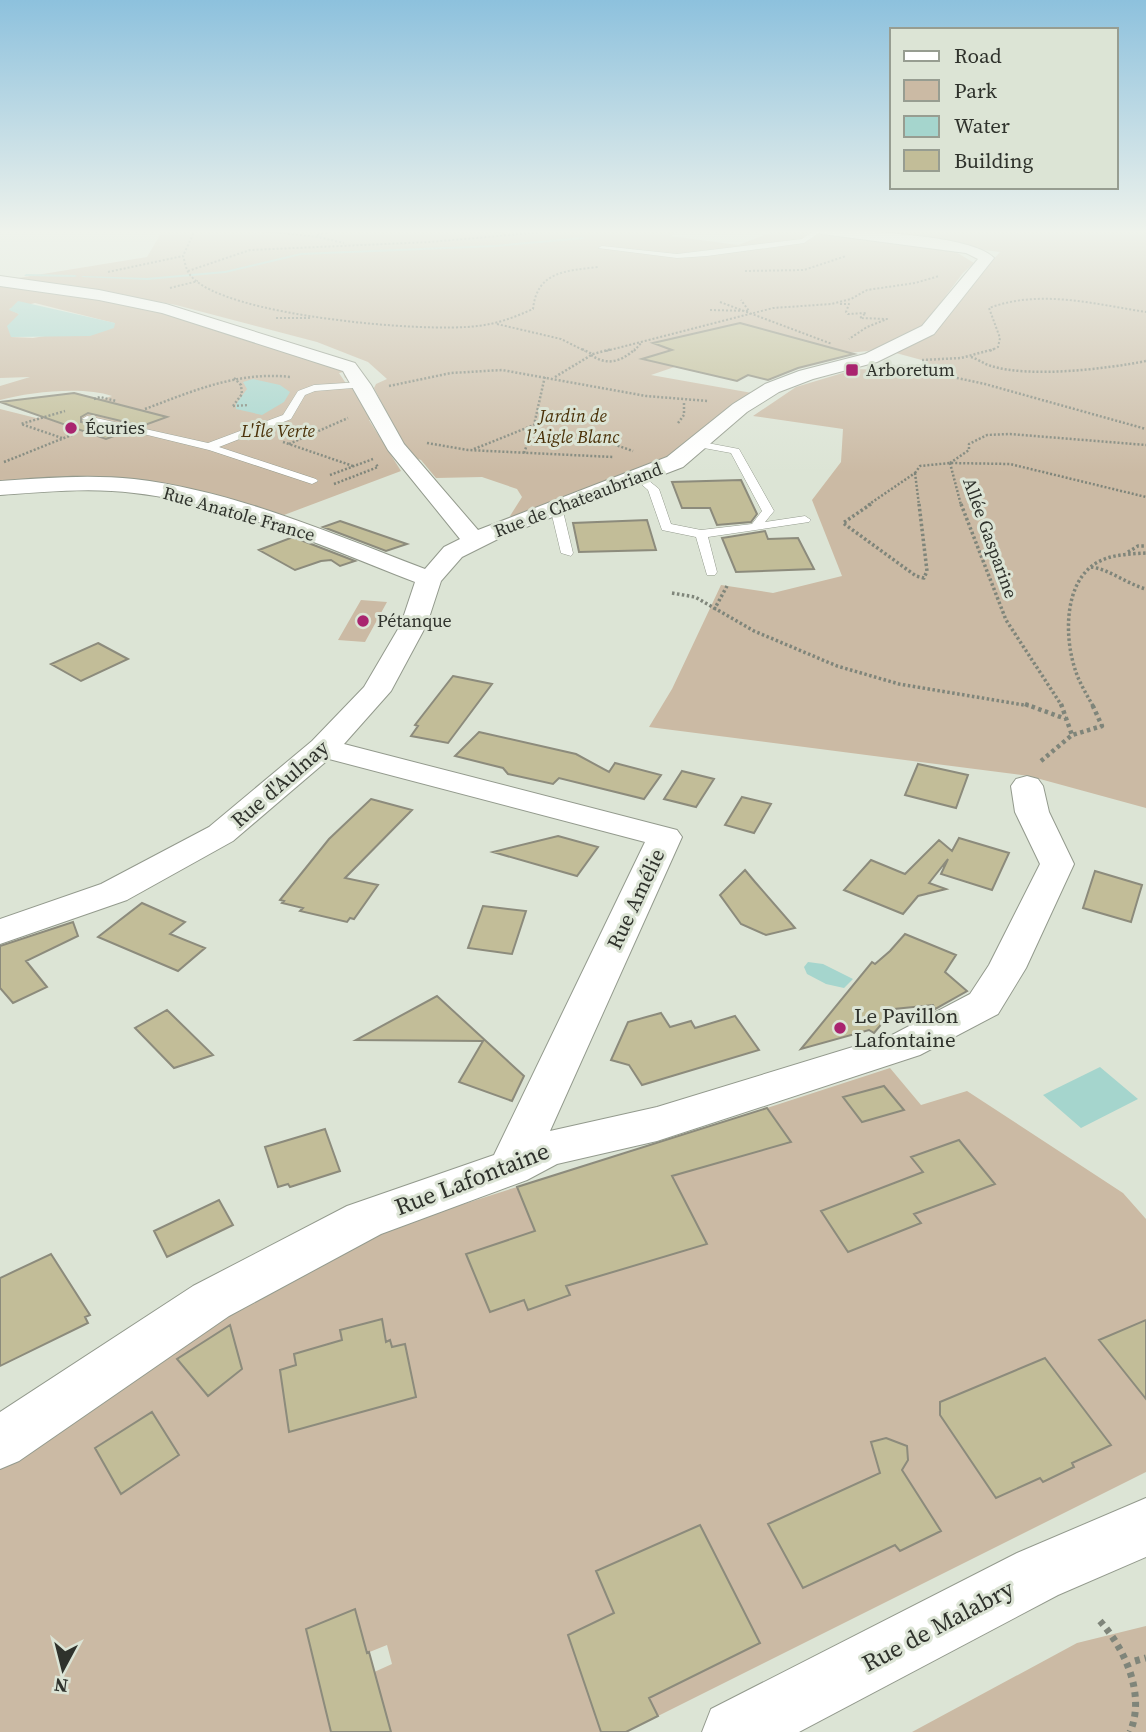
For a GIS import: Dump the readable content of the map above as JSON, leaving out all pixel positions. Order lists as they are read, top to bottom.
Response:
{
  "streets": {
    "street": [
      "Rue de Chateaubriand",
      "Rue Anatole France",
      "Rue d'Aulnay",
      "Rue Amélie",
      "Rue Lafontaine",
      "Rue de Malabry"
    ],
    "path": ["Allée Gasparine"]
  },
  "crossings": [
    ["Rue de Chateaubriand", "Rue d'Aulnay"],
    ["Rue Anatole France", "Rue d'Aulnay"],
    ["Rue d'Aulnay", "Rue Amélie"],
    ["Rue Amélie", "Rue Lafontaine"]
  ],
  "parks": ["Jardin de l’Aigle Blanc", "L'Île Verte"],
  "places": {
    "transit": ["Arboretum"],
    "other": ["Écuries", "Pétanque", "Le Pavillon Lafontaine"]
  },
  "legend": [
    "Road",
    "Park",
    "Water",
    "Building"
  ],
  "north": "bottom"
}
